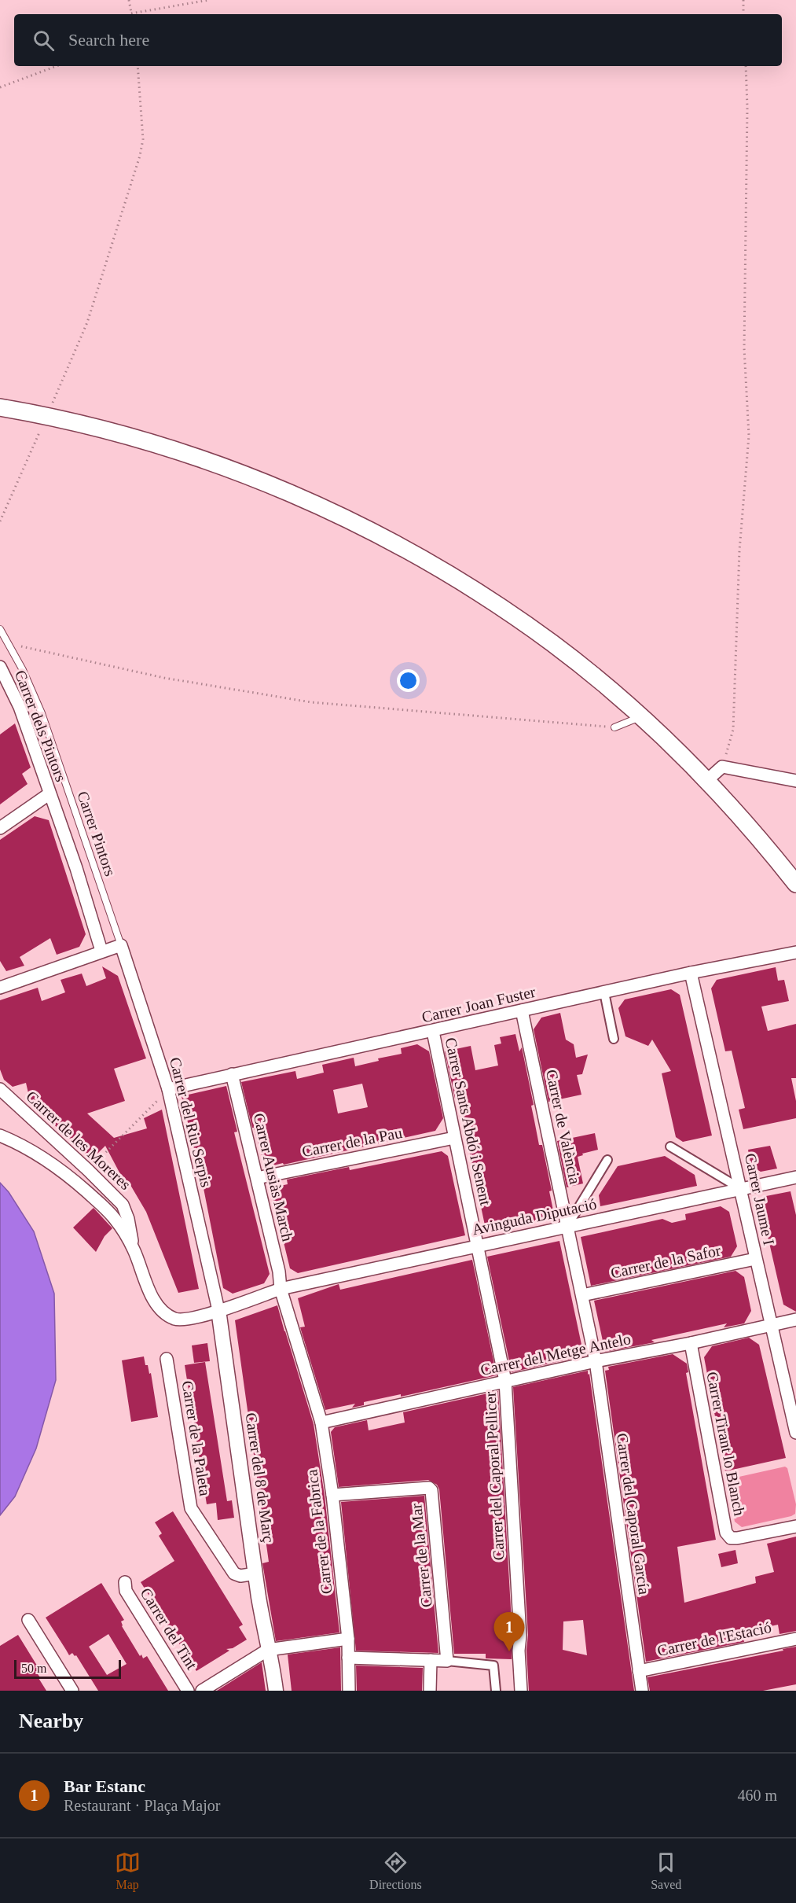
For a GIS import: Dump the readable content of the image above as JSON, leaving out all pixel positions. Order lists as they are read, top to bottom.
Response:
{
  "streets": {
    "street": [
      "Carrer dels Pintors",
      "Carrer Joan Fuster",
      "Carrer Sants Abdó i Senent",
      "Carrer del Riu Serpis",
      "Carrer de València",
      "Carrer de les Moreres",
      "Carrer de la Pau",
      "Carrer Ausiàs March",
      "Carrer Jaume I",
      "Avinguda Diputació",
      "Carrer de la Safor",
      "Carrer del Metge Antelo",
      "Carrer de la Paleta",
      "Carrer Tirant lo Blanch",
      "Carrer del Caporal Pellicer",
      "Carrer del 8 de Març",
      "Carrer del Caporal García",
      "Carrer de la Fabrica",
      "Carrer de la Mar",
      "Carrer del Tint",
      "Carrer de l'Estació"
    ],
    "lane": ["Carrer Pintors"]
  },
  "crossings": [
    ["Carrer Pintors", "Carrer del Riu Serpis"],
    ["Carrer Joan Fuster", "Carrer Sants Abdó i Senent"],
    ["Carrer Joan Fuster", "Carrer del Riu Serpis"],
    ["Carrer Joan Fuster", "Carrer de València"],
    ["Carrer Joan Fuster", "Carrer Ausiàs March"],
    ["Carrer Joan Fuster", "Carrer Jaume I"],
    ["Carrer Sants Abdó i Senent", "Carrer de la Pau"],
    ["Carrer Sants Abdó i Senent", "Avinguda Diputació"],
    ["Carrer Sants Abdó i Senent", "Carrer del Caporal Pellicer"],
    ["Carrer del Riu Serpis", "Carrer del 8 de Març"],
    ["Carrer de València", "Avinguda Diputació"],
    ["Carrer de València", "Carrer de la Safor"],
    ["Carrer de València", "Carrer del Metge Antelo"],
    ["Carrer de València", "Carrer del Caporal García"],
    ["Carrer de la Pau", "Carrer Ausiàs March"],
    ["Carrer Ausiàs March", "Avinguda Diputació"],
    ["Carrer Ausiàs March", "Carrer del Metge Antelo"],
    ["Carrer Ausiàs March", "Carrer de la Fabrica"],
    ["Carrer Jaume I", "Avinguda Diputació"],
    ["Carrer Jaume I", "Carrer de la Safor"],
    ["Carrer Jaume I", "Carrer del Metge Antelo"],
    ["Avinguda Diputació", "Carrer del Caporal Pellicer"],
    ["Carrer del Metge Antelo", "Carrer Tirant lo Blanch"],
    ["Carrer del Metge Antelo", "Carrer del Caporal Pellicer"],
    ["Carrer del Metge Antelo", "Carrer del Caporal García"],
    ["Carrer del Metge Antelo", "Carrer de la Fabrica"],
    ["Carrer de la Paleta", "Carrer del 8 de Març"],
    ["Carrer del Caporal García", "Carrer de l'Estació"],
    ["Carrer de la Fabrica", "Carrer de la Mar"]
  ],
  "scale_bar": "50 m",
  "page": {
    "search": "Search here",
    "pins": "1",
    "scale": "50 m",
    "heading": "Nearby",
    "list": [
      {
        "mark": "1",
        "name": "Bar Estanc",
        "note": "Restaurant · Plaça Major",
        "value": "460 m"
      }
    ],
    "nav": ["Map", "Directions", "Saved"]
  }
}
